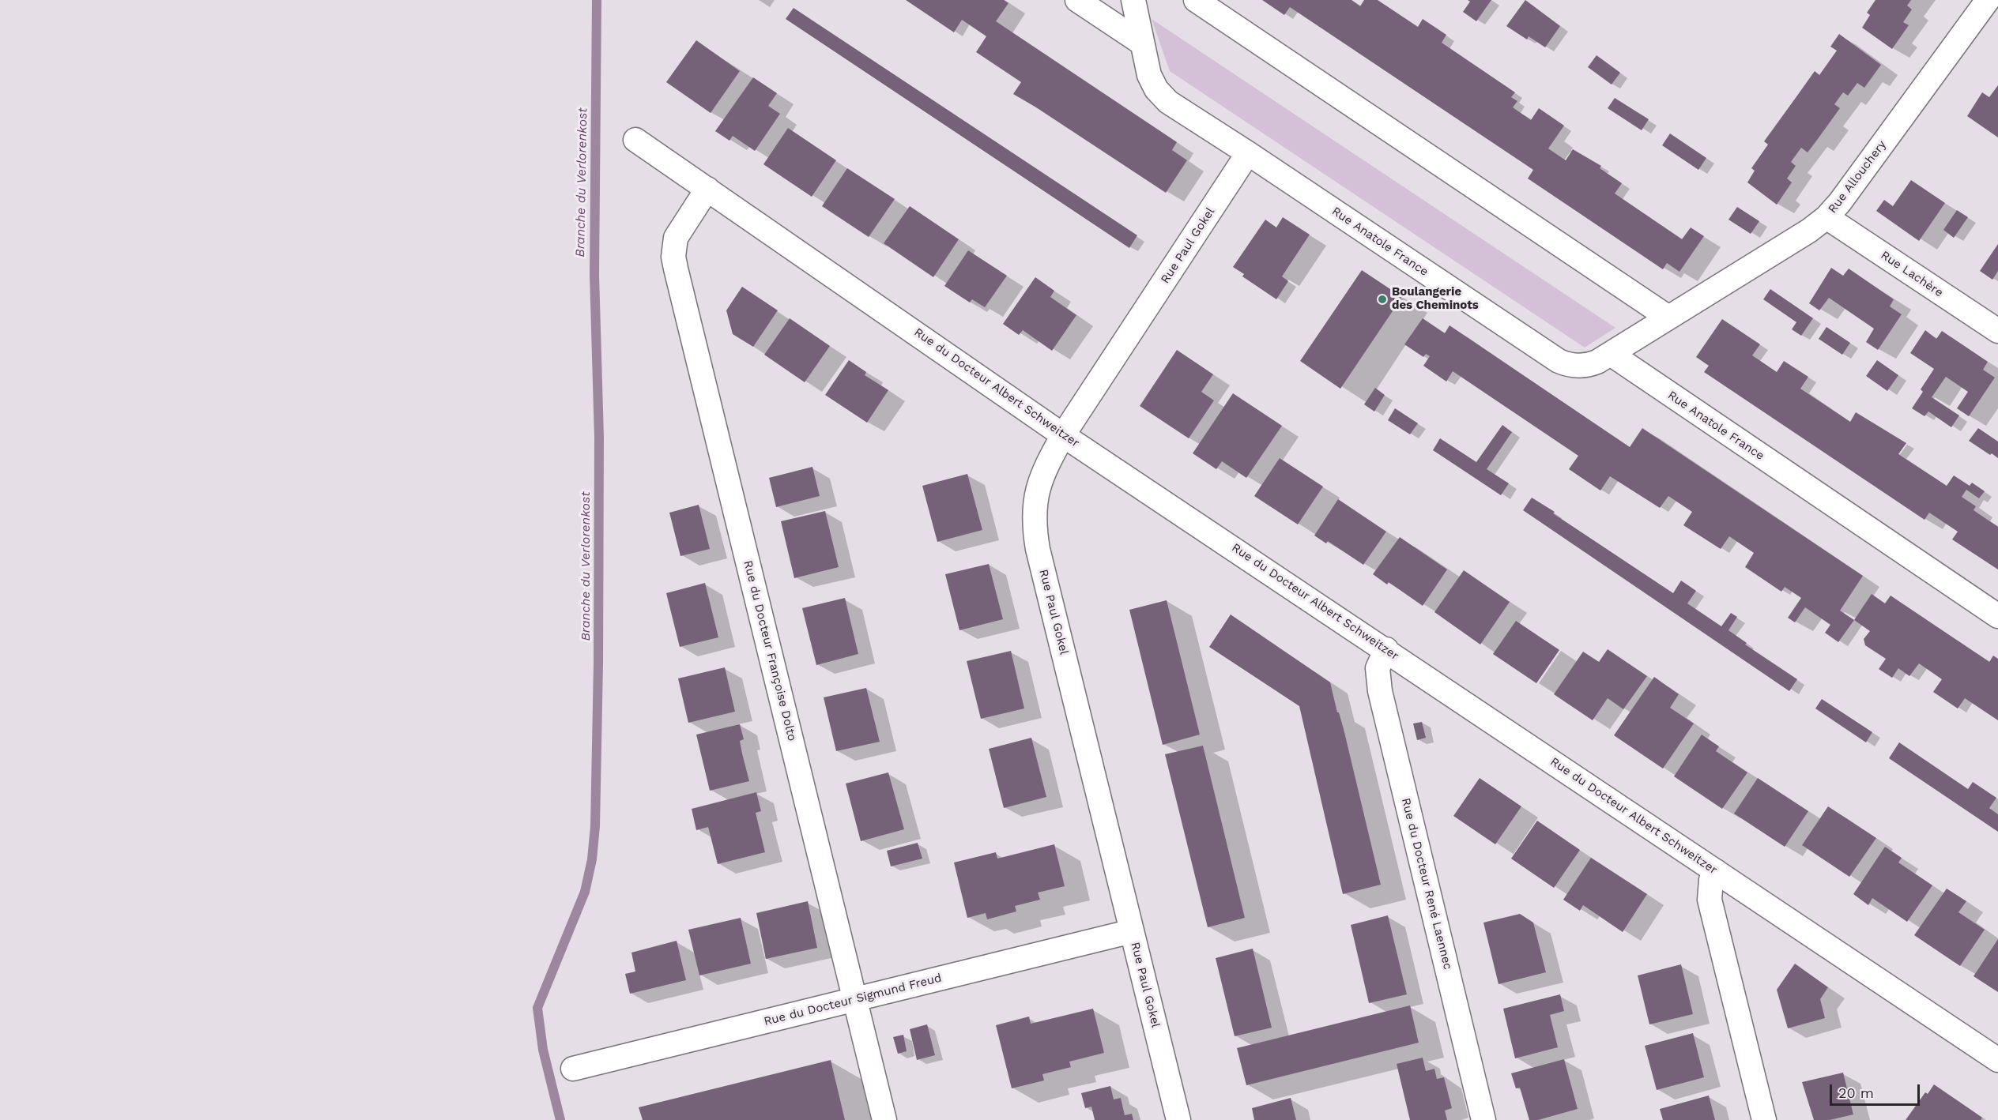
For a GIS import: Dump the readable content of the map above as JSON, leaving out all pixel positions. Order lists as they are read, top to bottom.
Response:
{
  "streets": {
    "street": [
      "Rue Allouchery",
      "Rue Anatole France",
      "Rue Paul Gokel",
      "Rue Lachère",
      "Rue du Docteur Albert Schweitzer",
      "Rue du Docteur Françoise Dolto",
      "Rue du Docteur René Laennec",
      "Rue du Docteur Sigmund Freud"
    ]
  },
  "crossings": [
    ["Rue Allouchery", "Rue Anatole France"],
    ["Rue Allouchery", "Rue Lachère"],
    ["Rue Anatole France", "Rue Paul Gokel"],
    ["Rue Paul Gokel", "Rue du Docteur Albert Schweitzer"],
    ["Rue Paul Gokel", "Rue du Docteur Sigmund Freud"],
    ["Rue du Docteur Albert Schweitzer", "Rue du Docteur Françoise Dolto"],
    ["Rue du Docteur Albert Schweitzer", "Rue du Docteur René Laennec"],
    ["Rue du Docteur Françoise Dolto", "Rue du Docteur Sigmund Freud"]
  ],
  "water": ["Branche du Verlorenkost"],
  "places": ["Boulangerie des Cheminots"],
  "scale_bar": "20 m"
}
